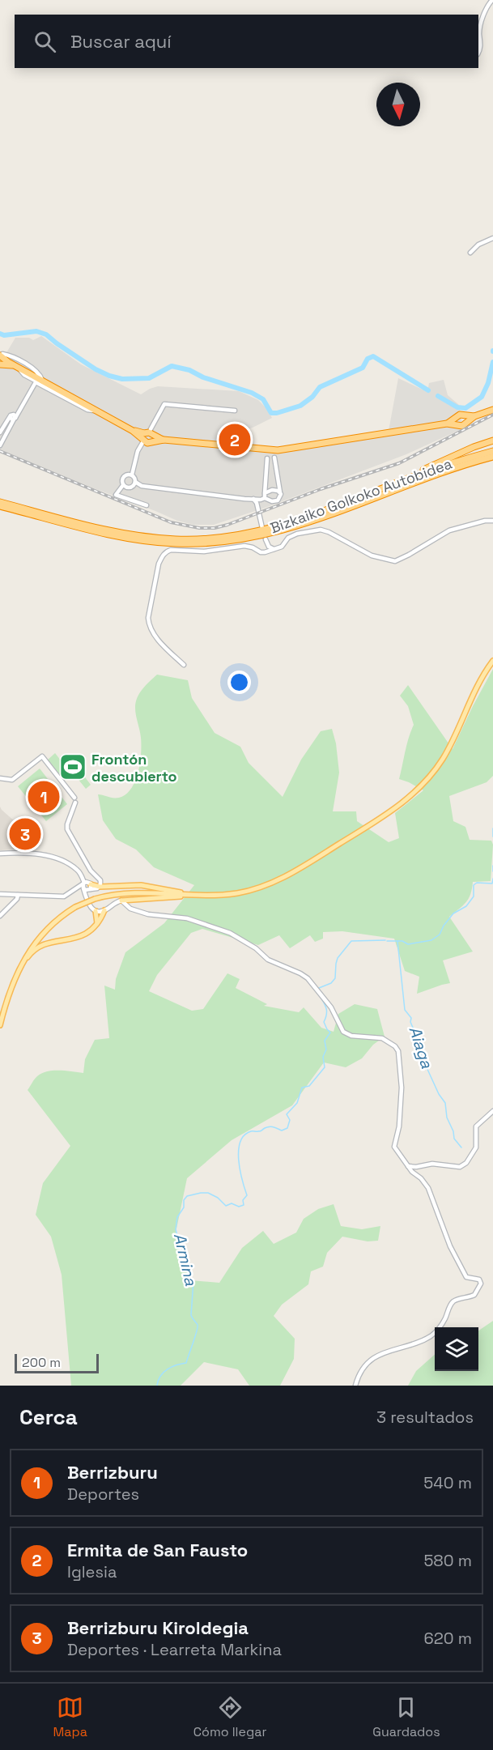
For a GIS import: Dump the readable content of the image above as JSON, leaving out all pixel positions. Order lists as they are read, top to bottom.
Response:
{
  "streets": {
    "highway": ["Bizkaiko Golkoko Autobidea"]
  },
  "water": ["Aiaga", "Armina"],
  "places": {
    "sports": ["Frontón descubierto"]
  },
  "scale_bar": "200 m",
  "north": "bottom",
  "page": {
    "search": "Buscar aquí",
    "pins": ["2", "1", "3"],
    "scale": "200 m",
    "heading": ["Cerca", "3 resultados"],
    "list": [
      {
        "mark": "1",
        "name": "Berrizburu",
        "note": "Deportes",
        "value": "540 m"
      },
      {
        "mark": "2",
        "name": "Ermita de San Fausto",
        "note": "Iglesia",
        "value": "580 m"
      },
      {
        "mark": "3",
        "name": "Berrizburu Kiroldegia",
        "note": "Deportes · Learreta Markina",
        "value": "620 m"
      }
    ],
    "nav": ["Mapa", "Cómo llegar", "Guardados"]
  }
}
